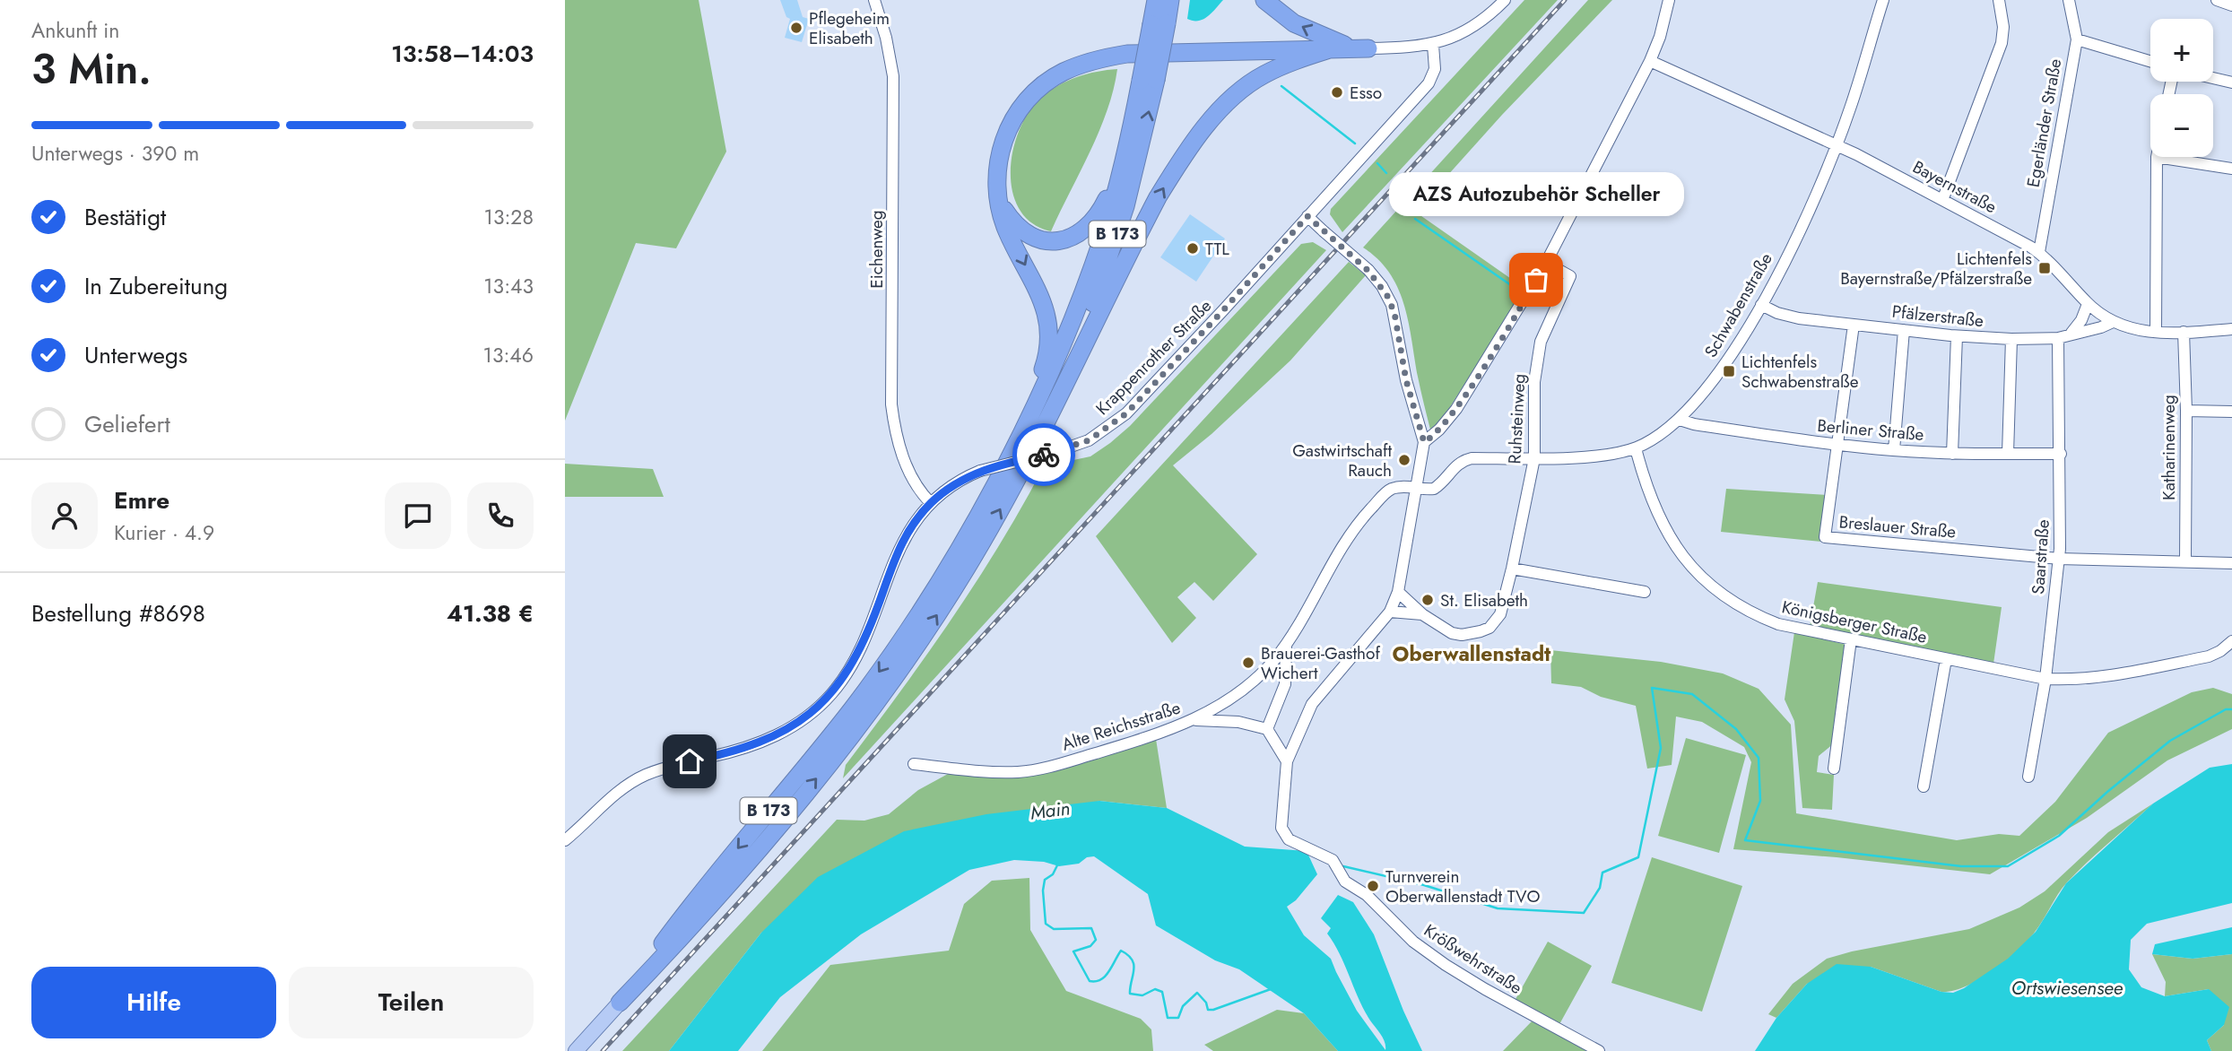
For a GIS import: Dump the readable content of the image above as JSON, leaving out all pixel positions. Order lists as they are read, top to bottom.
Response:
{
  "streets": {
    "highway": ["B 173"],
    "street": [
      "Egerländer Straße",
      "Bayernstraße",
      "Eichenweg",
      "Schwabenstraße",
      "Pfälzerstraße",
      "Krappenrother Straße",
      "Ruhsteinweg",
      "Berliner Straße",
      "Katharinenweg",
      "Breslauer Straße",
      "Saarstraße",
      "Königsberger Straße",
      "Alte Reichsstraße",
      "Krößwehrstraße"
    ]
  },
  "crossings": [
    ["Egerländer Straße", "Bayernstraße"],
    ["Bayernstraße", "Schwabenstraße"],
    ["Bayernstraße", "Pfälzerstraße"],
    ["Bayernstraße", "Katharinenweg"],
    ["Eichenweg", "Krappenrother Straße"],
    ["Schwabenstraße", "Pfälzerstraße"],
    ["Schwabenstraße", "Ruhsteinweg"],
    ["Schwabenstraße", "Berliner Straße"],
    ["Schwabenstraße", "Königsberger Straße"],
    ["Schwabenstraße", "Alte Reichsstraße"],
    ["Schwabenstraße", "Krößwehrstraße"],
    ["Pfälzerstraße", "Saarstraße"],
    ["Berliner Straße", "Breslauer Straße"],
    ["Berliner Straße", "Saarstraße"],
    ["Breslauer Straße", "Saarstraße"],
    ["Saarstraße", "Königsberger Straße"],
    ["Alte Reichsstraße", "Krößwehrstraße"]
  ],
  "districts": ["Oberwallenstadt"],
  "water": ["Main", "Ortswiesensee"],
  "places": {
    "other": [
      "Pflegeheim Elisabeth",
      "Esso",
      "TTL",
      "AZS Autozubehör Scheller",
      "Gastwirtschaft Rauch",
      "St. Elisabeth",
      "Brauerei-Gasthof Wichert",
      "Turnverein Oberwallenstadt TVO"
    ],
    "transit": ["Lichtenfels Bayernstraße/Pfälzerstraße", "Lichtenfels Schwabenstraße"]
  },
  "page": {
    "heading": ["3 Min.", "Ankunft in", "13:58–14:03"],
    "panel": [
      "Emre",
      "Kurier · 4.9",
      "Bestellung #8698",
      "41.38 €"
    ],
    "map_buttons": ["+", "−"],
    "bar": "Unterwegs · 390 m",
    "bubble": "AZS Autozubehör Scheller",
    "list": [
      ["Bestätigt", "13:28"],
      ["In Zubereitung", "13:43"],
      ["Unterwegs", "13:46"],
      "Geliefert"
    ],
    "buttons": ["Hilfe", "Teilen"]
  }
}
